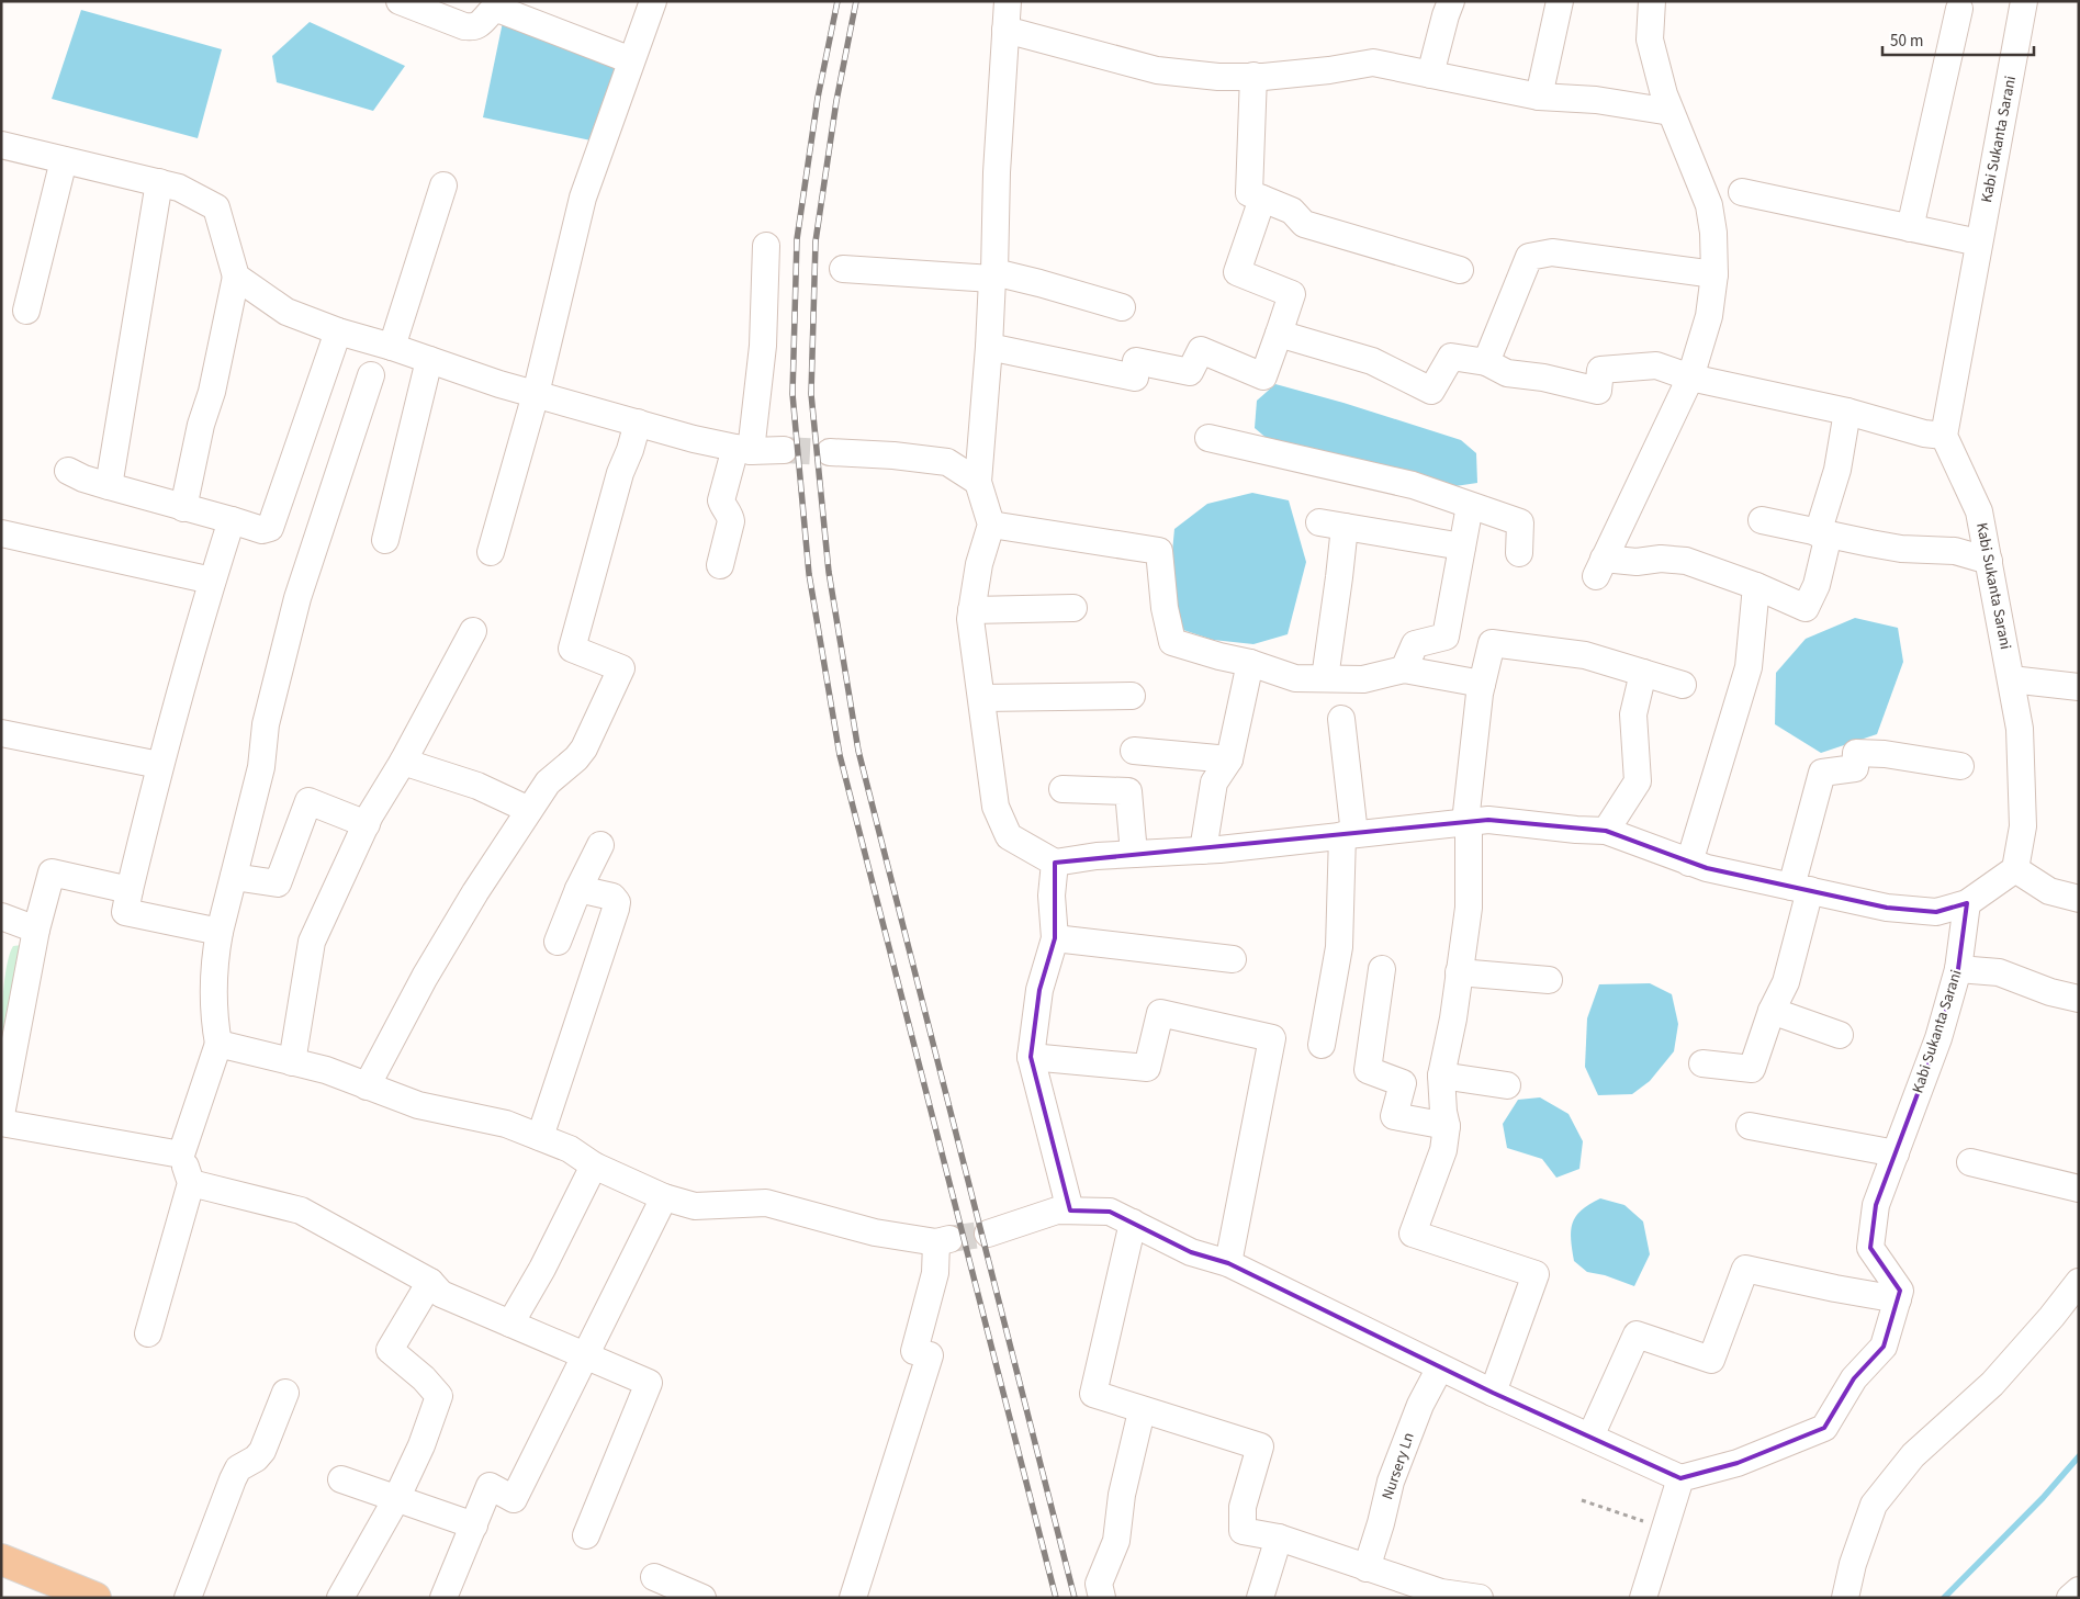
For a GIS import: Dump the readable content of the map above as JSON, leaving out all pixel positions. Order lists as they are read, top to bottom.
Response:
{
  "streets": {
    "street": ["Kabi Sukanta Sarani", "Nursery Ln"]
  },
  "scale_bar": "50 m"
}
